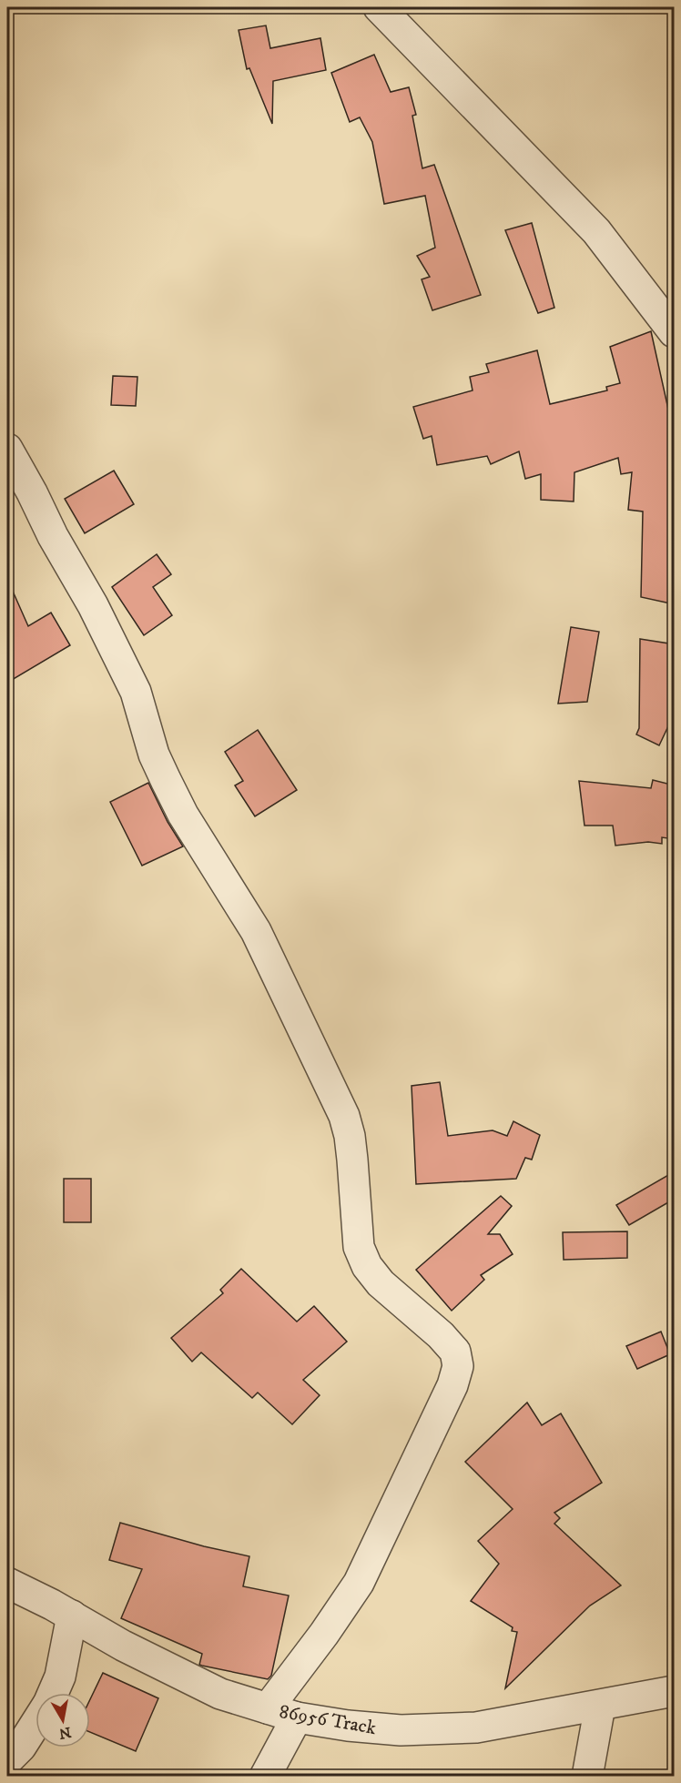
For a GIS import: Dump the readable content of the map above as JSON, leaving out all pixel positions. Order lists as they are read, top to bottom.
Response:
{
  "streets": {
    "street": ["86956 Track"]
  },
  "north": "bottom"
}
